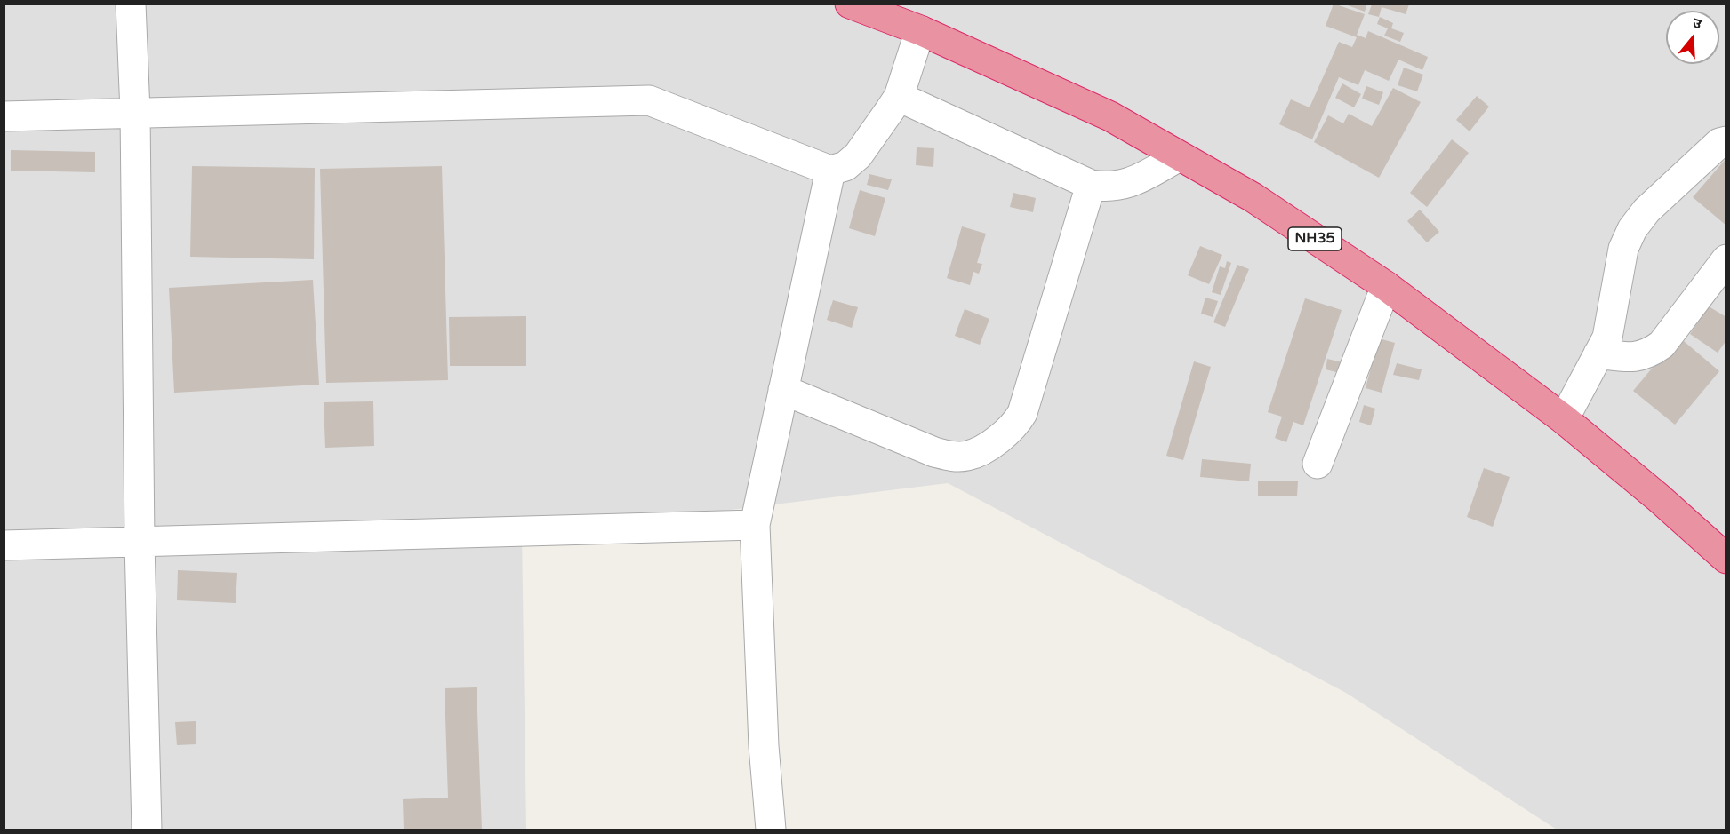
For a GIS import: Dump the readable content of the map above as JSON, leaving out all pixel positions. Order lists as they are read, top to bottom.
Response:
{
  "streets": {
    "highway": ["NH35"]
  },
  "north": "top"
}
